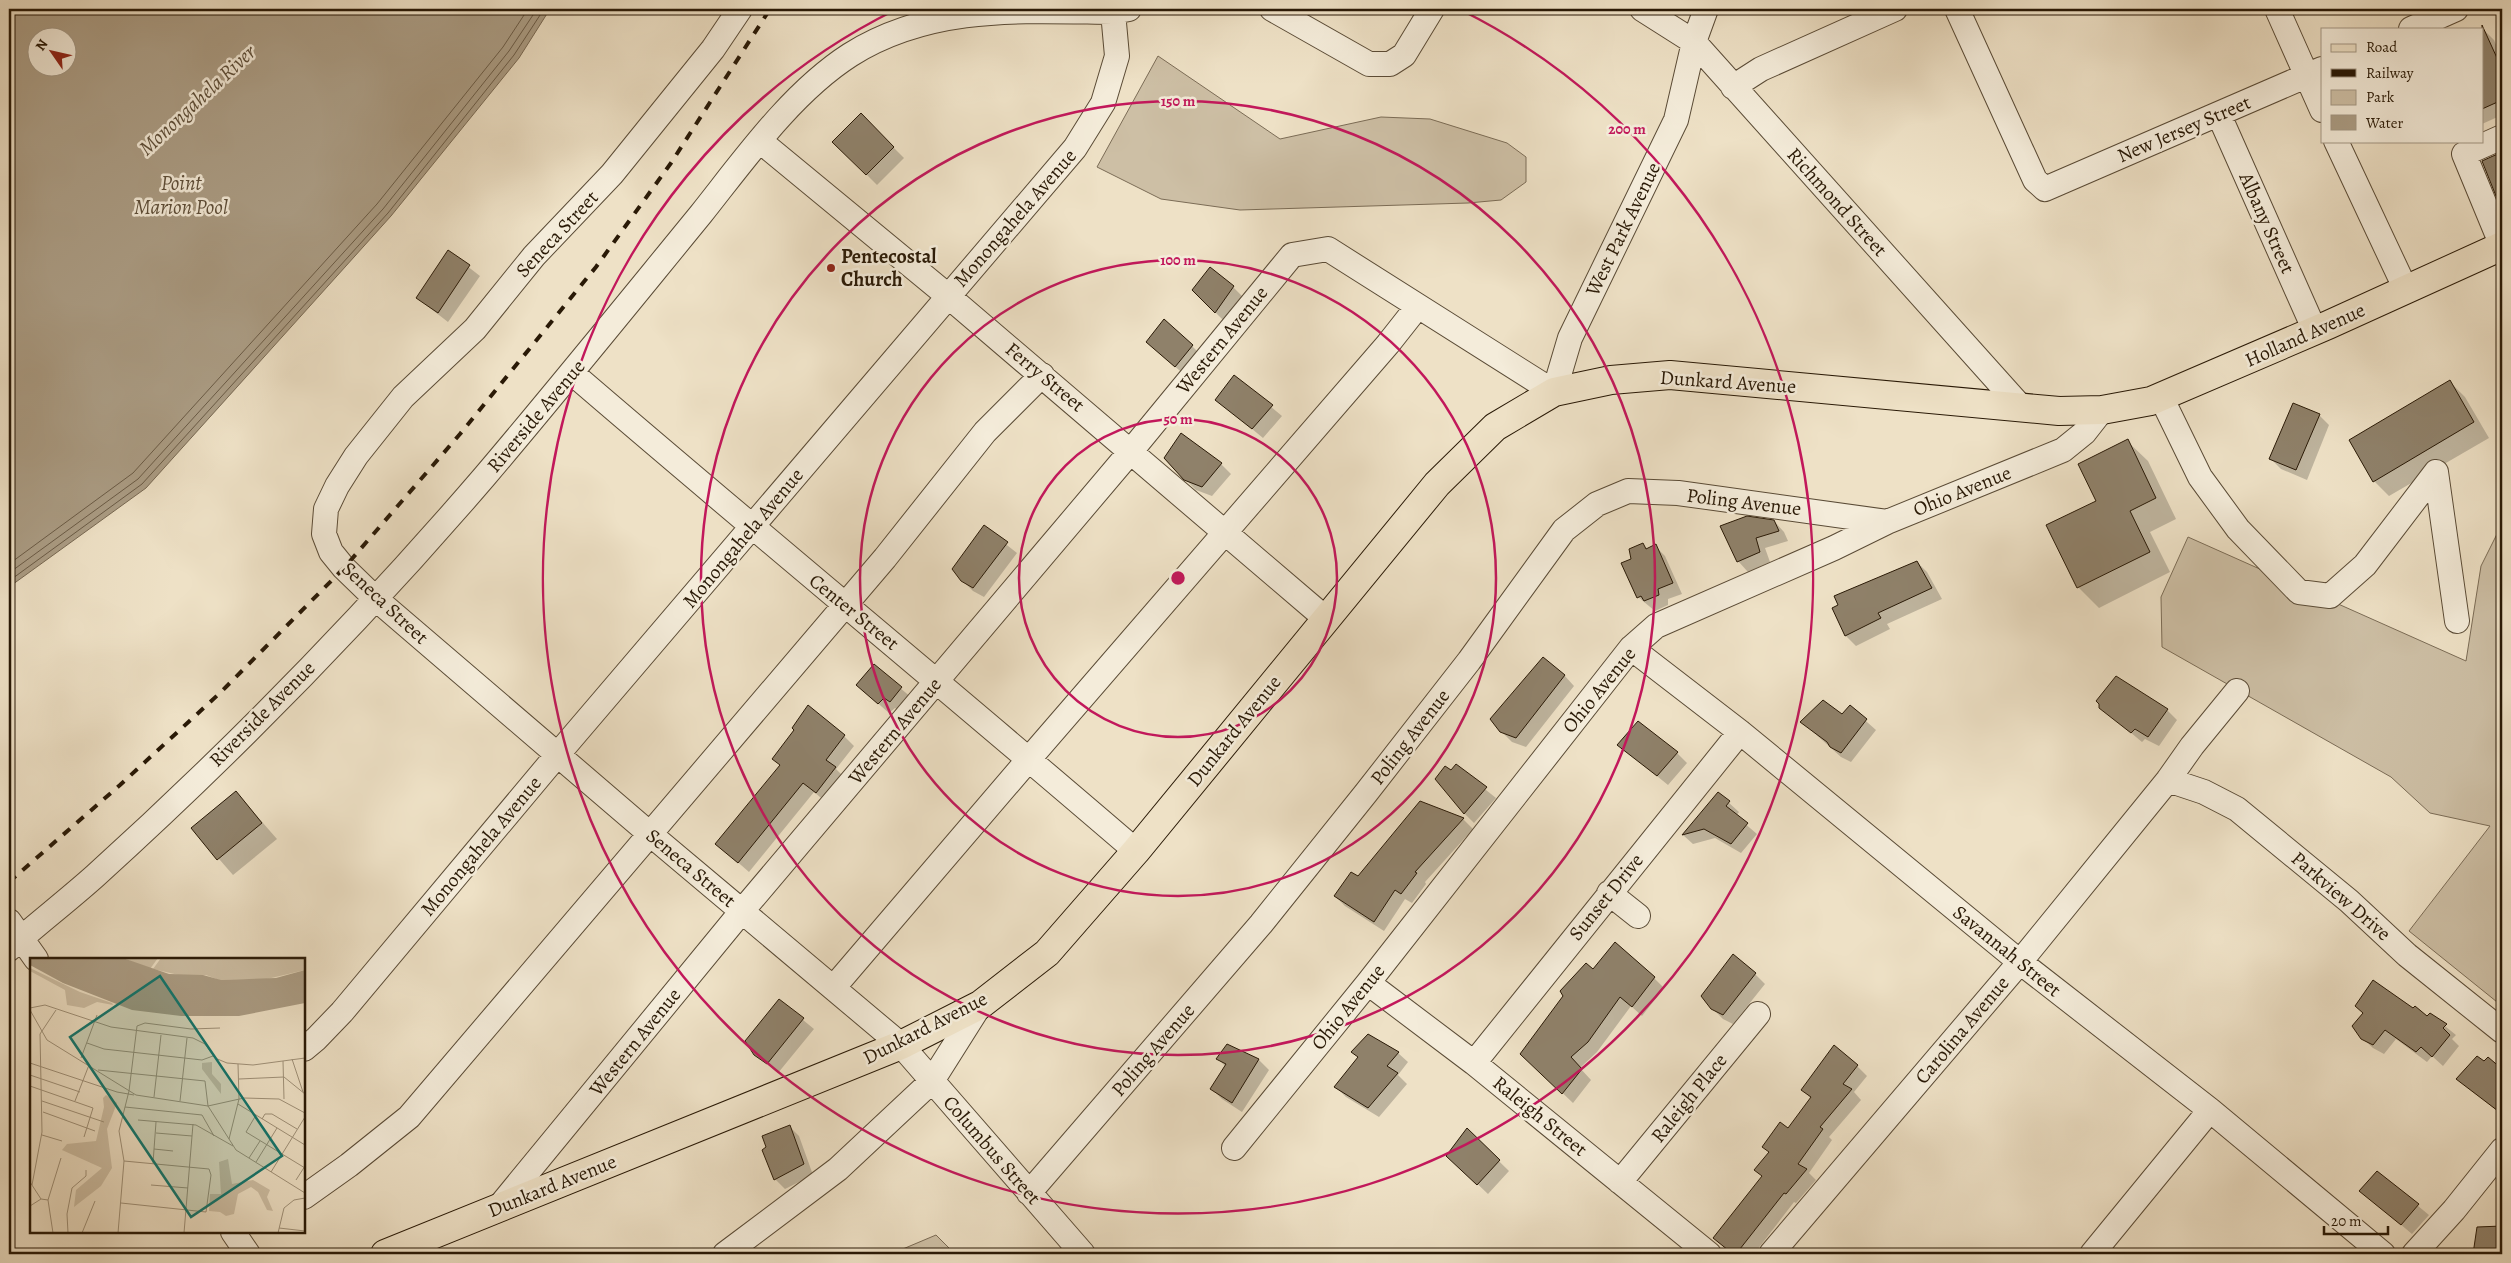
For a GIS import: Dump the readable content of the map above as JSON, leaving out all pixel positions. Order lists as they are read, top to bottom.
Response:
{
  "streets": {
    "main road": ["Holland Avenue", "Dunkard Avenue"],
    "street": [
      "New Jersey Street",
      "Richmond Street",
      "Monongahela Avenue",
      "Albany Street",
      "West Park Avenue",
      "Seneca Street",
      "Western Avenue",
      "Ferry Street",
      "Riverside Avenue",
      "Ohio Avenue",
      "Poling Avenue",
      "Center Street",
      "Parkview Drive",
      "Sunset Drive",
      "Savannah Street",
      "Carolina Avenue",
      "Raleigh Place",
      "Raleigh Street",
      "Columbus Street"
    ]
  },
  "crossings": [
    ["New Jersey Street", "Albany Street"],
    ["Richmond Street", "West Park Avenue"],
    ["Richmond Street", "Dunkard Avenue"],
    ["Monongahela Avenue", "Seneca Street"],
    ["Monongahela Avenue", "Ferry Street"],
    ["Monongahela Avenue", "Riverside Avenue"],
    ["Monongahela Avenue", "Center Street"],
    ["Albany Street", "Holland Avenue"],
    ["West Park Avenue", "Dunkard Avenue"],
    ["Seneca Street", "Western Avenue"],
    ["Seneca Street", "Dunkard Avenue"],
    ["Seneca Street", "Riverside Avenue"],
    ["Seneca Street", "Columbus Street"],
    ["Holland Avenue", "Dunkard Avenue"],
    ["Holland Avenue", "Ohio Avenue"],
    ["Western Avenue", "Ferry Street"],
    ["Western Avenue", "Dunkard Avenue"],
    ["Western Avenue", "Center Street"],
    ["Ferry Street", "Dunkard Avenue"],
    ["Ferry Street", "Riverside Avenue"],
    ["Dunkard Avenue", "Ohio Avenue"],
    ["Dunkard Avenue", "Center Street"],
    ["Dunkard Avenue", "Columbus Street"],
    ["Riverside Avenue", "Center Street"],
    ["Ohio Avenue", "Poling Avenue"],
    ["Ohio Avenue", "Savannah Street"],
    ["Ohio Avenue", "Raleigh Street"],
    ["Poling Avenue", "Columbus Street"],
    ["Parkview Drive", "Carolina Avenue"],
    ["Sunset Drive", "Savannah Street"],
    ["Sunset Drive", "Raleigh Street"],
    ["Savannah Street", "Carolina Avenue"],
    ["Raleigh Place", "Raleigh Street"]
  ],
  "water": ["Monongahela River", "Point Marion Pool"],
  "places": ["Pentecostal Church"],
  "legend": [
    "Road",
    "Railway",
    "Park",
    "Water"
  ],
  "scale_bar": "20 m",
  "north": "top left",
  "rings": [
    "150 m",
    "200 m",
    "100 m",
    "50 m"
  ]
}
